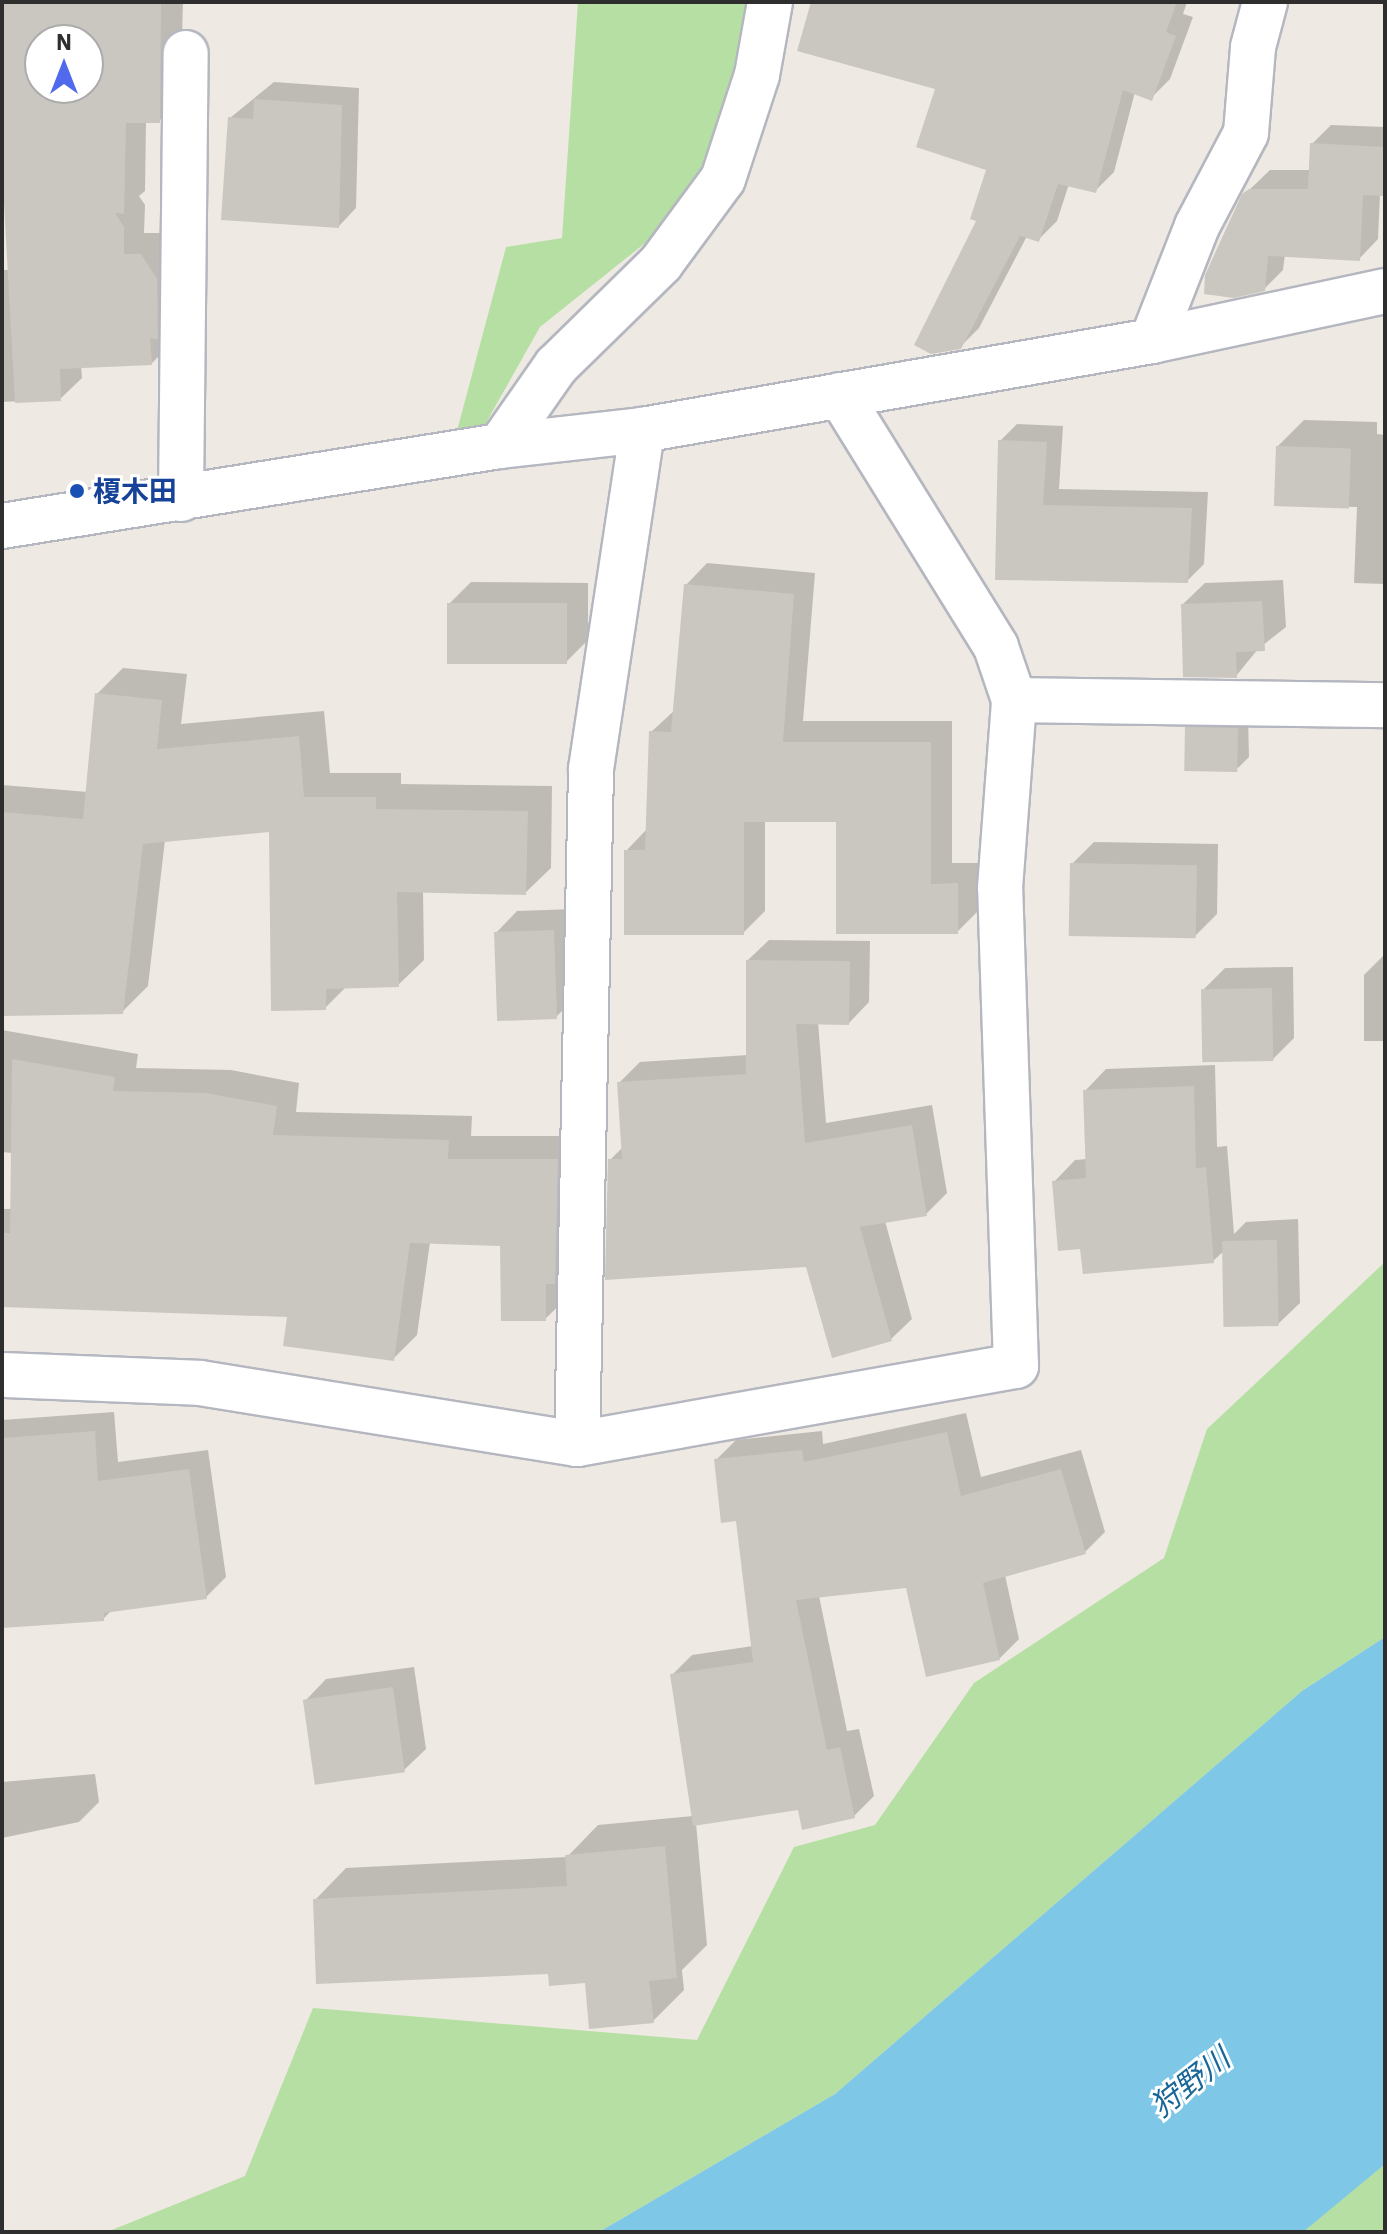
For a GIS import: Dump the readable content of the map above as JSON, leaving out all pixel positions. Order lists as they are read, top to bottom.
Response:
{
  "water": ["狩野川"],
  "places": ["榎木田"],
  "north": "top"
}
